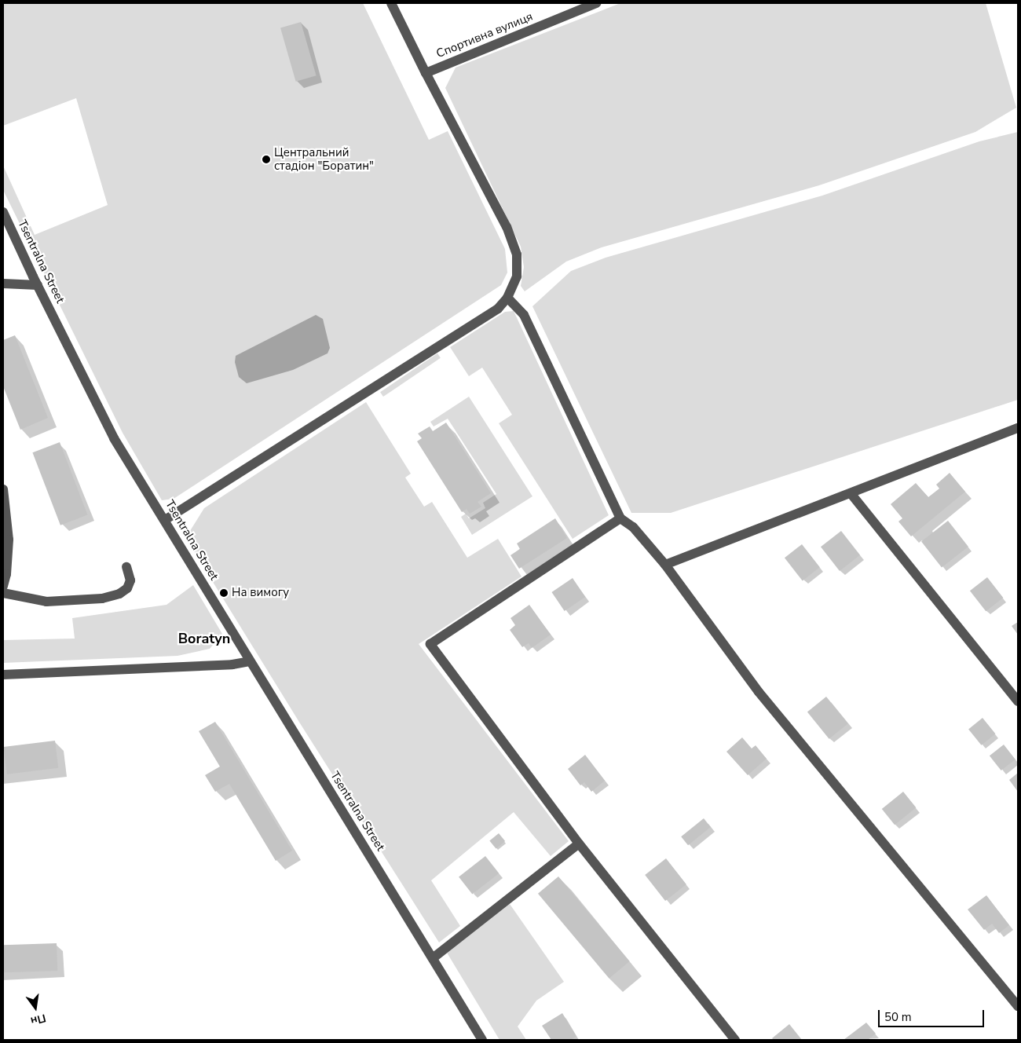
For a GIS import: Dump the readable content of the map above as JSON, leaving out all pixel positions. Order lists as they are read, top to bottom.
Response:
{
  "streets": {
    "street": ["Спортивна вулиця", "Tsentralna Street"]
  },
  "districts": ["Boratyn"],
  "places": ["Центральний стадіон \"Боратин\"", "На вимогу"],
  "scale_bar": "50 m",
  "north": "bottom"
}
